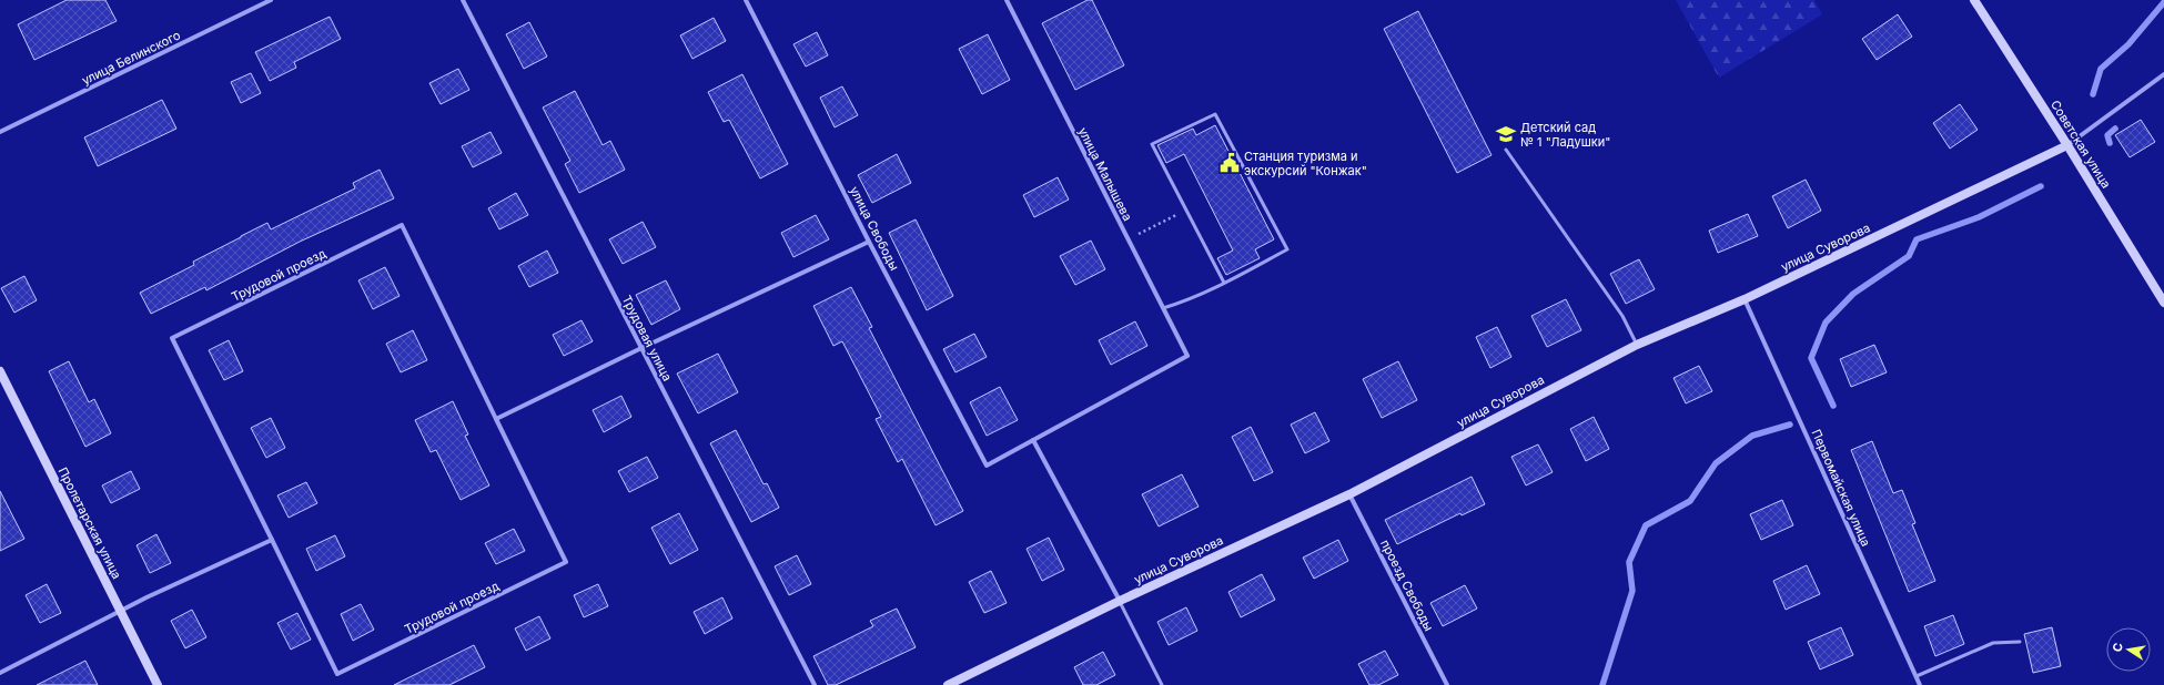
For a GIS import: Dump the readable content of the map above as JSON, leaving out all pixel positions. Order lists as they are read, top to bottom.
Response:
{
  "streets": {
    "main road": ["Советская улица", "улица Суворова", "Пролетарская улица"],
    "street": [
      "улица Белинского",
      "улица Малышева",
      "улица Свободы",
      "Трудовой проезд",
      "Трудовая улица",
      "Первомайская улица",
      "проезд Свободы"
    ]
  },
  "crossings": [
    ["Советская улица", "улица Суворова"],
    ["улица Малышева", "улица Свободы"],
    ["улица Суворова", "Первомайская улица"],
    ["улица Суворова", "проезд Свободы"]
  ],
  "places": {
    "school or university": ["Детский сад № 1 \"Ладушки\""],
    "public building": ["Станция туризма и экскурсий \"Конжак\""]
  },
  "north": "left"
}
